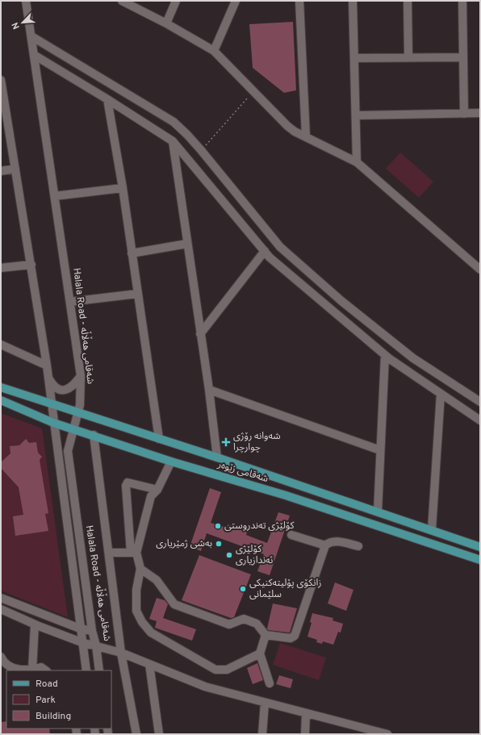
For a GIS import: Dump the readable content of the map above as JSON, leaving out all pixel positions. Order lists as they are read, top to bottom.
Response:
{
  "streets": {
    "main road": ["شەقامی زێوەر"],
    "street": ["Halala Road - شەقامی هەڵاڵە"]
  },
  "crossings": [
    ["Halala Road - شەقامی هەڵاڵە", "شەقامی زێوەر"]
  ],
  "places": {
    "health": ["شەوانە ڕۆژی چوارچرا"],
    "other": [
      "کۆلێژی تەندروستی",
      "بەشی ژمێریاری",
      "کۆلێژی ئەندازیاری",
      "زانکۆی پۆلیتەکنیکی سلێمانی"
    ]
  },
  "legend": ["Road", "Park", "Building"],
  "north": "bottom left"
}
